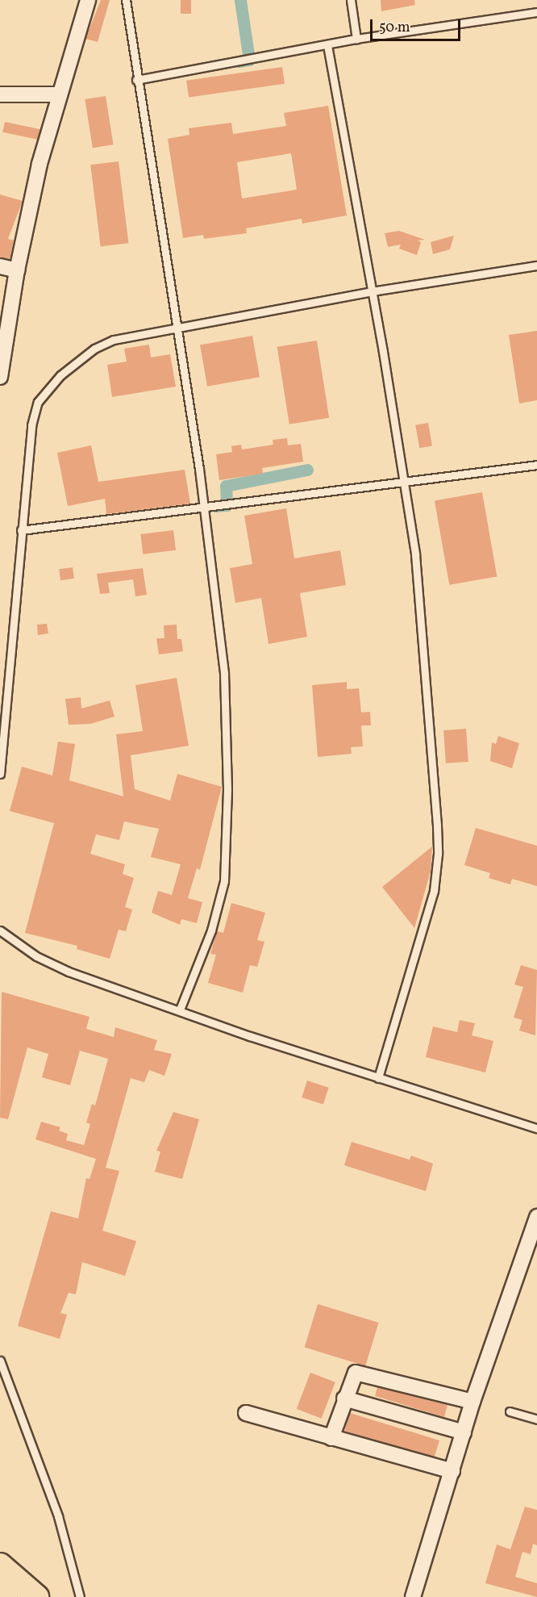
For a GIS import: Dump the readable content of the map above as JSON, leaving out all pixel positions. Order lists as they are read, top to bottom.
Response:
{
  "scale_bar": "50 m"
}
